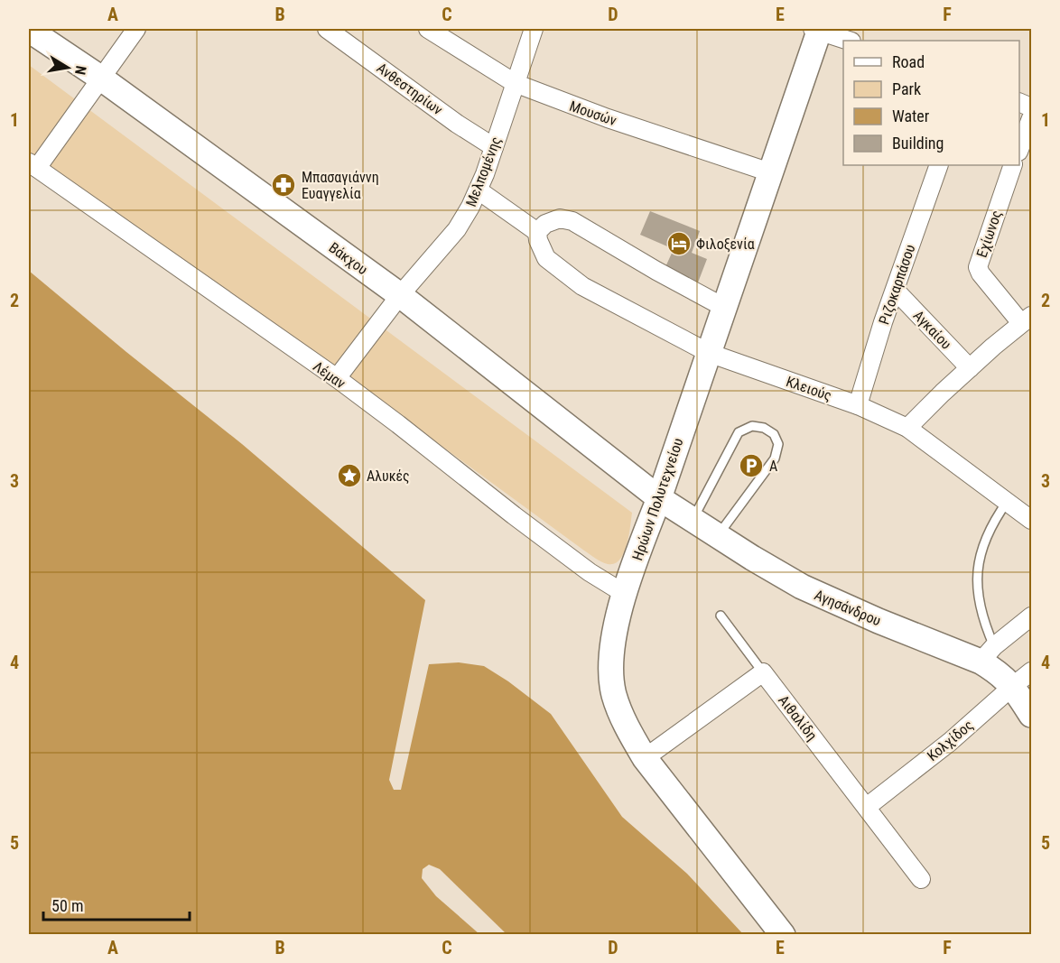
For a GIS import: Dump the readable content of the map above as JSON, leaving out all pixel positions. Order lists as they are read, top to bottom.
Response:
{
  "streets": {
    "street": [
      "Ανθεστηρίων",
      "Μουσών",
      "Μελπομένης",
      "Εχίωνος",
      "Βάκχου",
      "Ριζοκαρπάσου",
      "Αγκαίου",
      "Λέμαν",
      "Κλειούς",
      "Ηρώων Πολυτεχνείου",
      "Αγησάνδρου",
      "Αιθαλίδη",
      "Κολχίδος"
    ]
  },
  "crossings": [
    ["Ανθεστηρίων", "Μελπομένης"],
    ["Μουσών", "Μελπομένης"],
    ["Μουσών", "Ηρώων Πολυτεχνείου"],
    ["Μελπομένης", "Βάκχου"],
    ["Μελπομένης", "Λέμαν"],
    ["Βάκχου", "Ηρώων Πολυτεχνείου"],
    ["Βάκχου", "Αγησάνδρου"],
    ["Ριζοκαρπάσου", "Αγκαίου"],
    ["Ριζοκαρπάσου", "Κλειούς"],
    ["Λέμαν", "Ηρώων Πολυτεχνείου"],
    ["Κλειούς", "Ηρώων Πολυτεχνείου"],
    ["Ηρώων Πολυτεχνείου", "Αγησάνδρου"],
    ["Αγησάνδρου", "Κολχίδος"],
    ["Αιθαλίδη", "Κολχίδος"]
  ],
  "places": {
    "pharmacy": ["Μπασαγιάννη Ευαγγελία"],
    "hotel": ["Φιλοξενία"],
    "parking": ["Α"],
    "place": ["Αλυκές"]
  },
  "legend": [
    "Road",
    "Park",
    "Water",
    "Building"
  ],
  "scale_bar": "50 m",
  "north": "right",
  "grid": {
    "columns": [
      "A",
      "B",
      "C",
      "D",
      "E",
      "F"
    ],
    "rows": [
      "1",
      "2",
      "3",
      "4",
      "5"
    ]
  }
}
